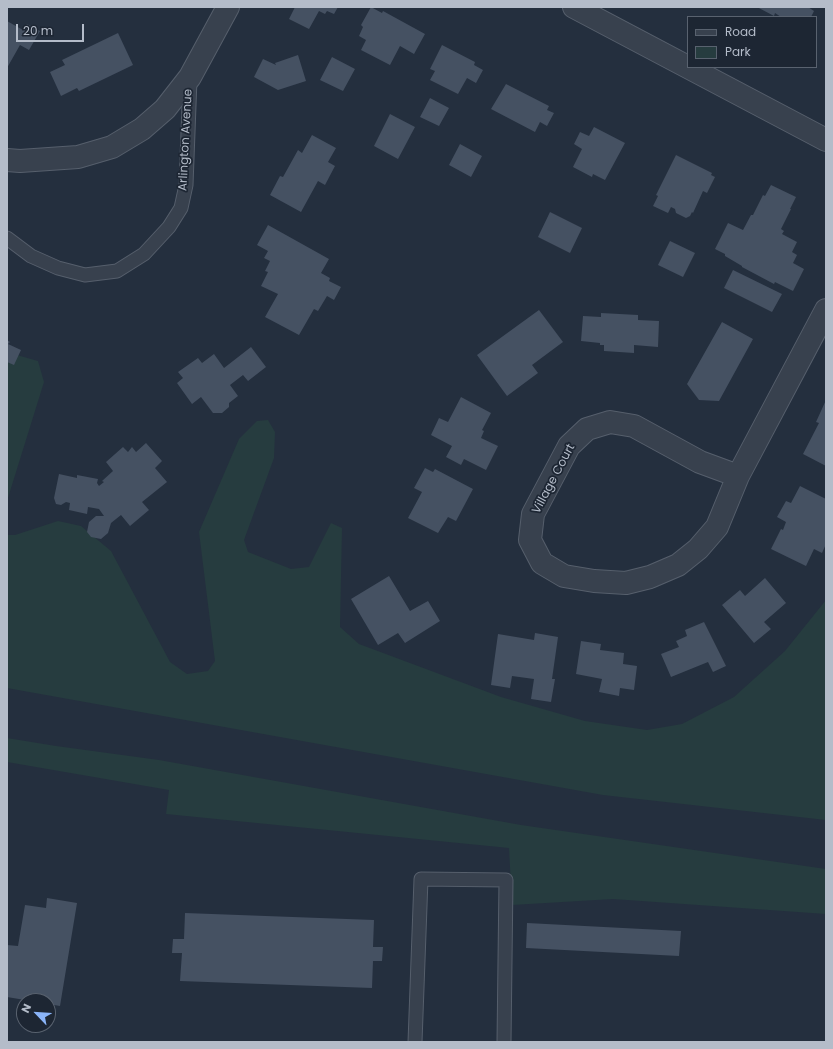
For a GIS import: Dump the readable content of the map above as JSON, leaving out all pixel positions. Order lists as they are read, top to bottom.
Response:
{
  "streets": {
    "street": ["Arlington Avenue", "Village Court"]
  },
  "legend": ["Road", "Park"],
  "scale_bar": "20 m",
  "north": "top left"
}
